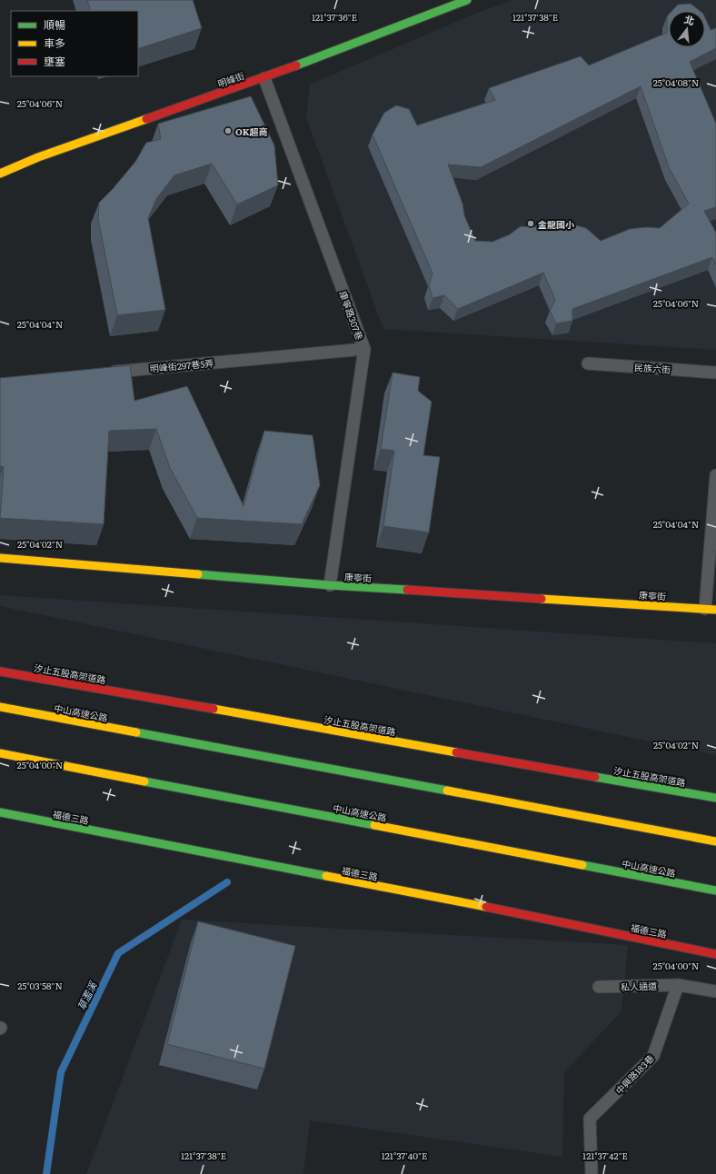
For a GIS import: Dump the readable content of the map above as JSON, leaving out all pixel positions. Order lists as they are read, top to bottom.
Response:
{
  "streets": {
    "main road": [
      "明峰街",
      "康寧街",
      "汐止五股高架道路",
      "中山高速公路",
      "福德三路"
    ],
    "lane": [
      "康寧路307巷",
      "明峰街297巷5弄",
      "民族六街",
      "私人通道",
      "中興路183巷"
    ]
  },
  "crossings": [
    ["明峰街", "康寧路307巷"],
    ["康寧路307巷", "明峰街297巷5弄"],
    ["康寧路307巷", "康寧街"],
    ["私人通道", "中興路183巷"]
  ],
  "water": ["草濫溪"],
  "places": ["OK超商", "金龍國小"],
  "legend": ["順暢", "車多", "壅塞"],
  "north": "top",
  "coordinates": [
    "121°37'36\"E",
    "121°37'38\"E",
    "25°04'08\"N",
    "25°04'06\"N",
    "25°04'04\"N",
    "25°04'02\"N",
    "25°04'00\"N",
    "25°03'58\"N",
    "121°37'40\"E",
    "121°37'42\"E"
  ]
}
